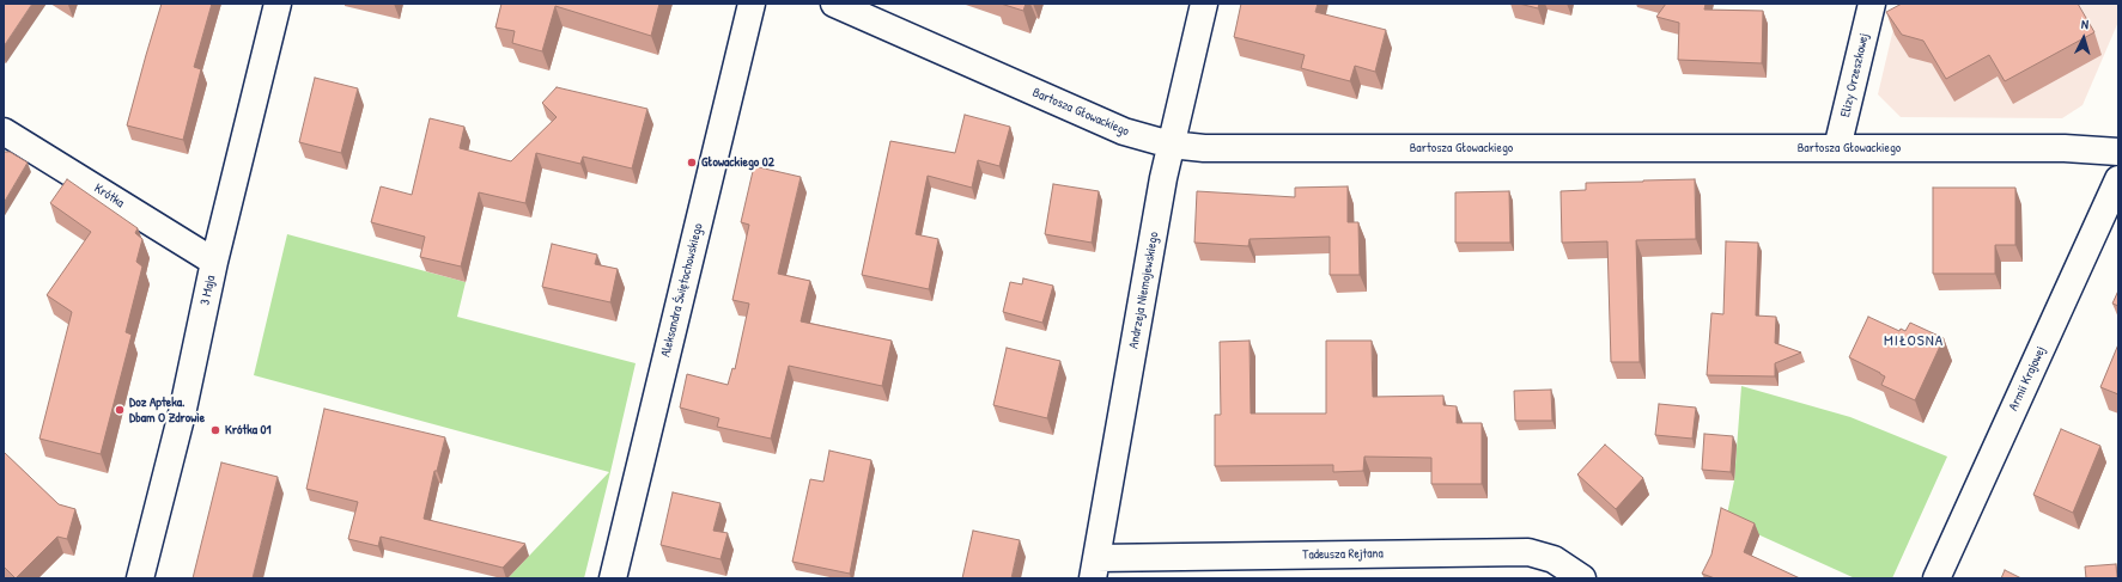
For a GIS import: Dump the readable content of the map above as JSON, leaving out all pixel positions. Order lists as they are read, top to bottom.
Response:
{
  "streets": {
    "street": [
      "Elizy Orzeszkowej",
      "Bartosza Głowackiego",
      "Krótka",
      "3 Maja",
      "Aleksandra Świętochowskiego",
      "Andrzeja Niemojewskiego",
      "Armii Krajowej",
      "Tadeusza Rejtana"
    ]
  },
  "crossings": [
    ["Elizy Orzeszkowej", "Bartosza Głowackiego"],
    ["Bartosza Głowackiego", "Andrzeja Niemojewskiego"],
    ["Krótka", "3 Maja"],
    ["Andrzeja Niemojewskiego", "Tadeusza Rejtana"]
  ],
  "districts": ["MIŁOSNA"],
  "places": ["Głowackiego 02", "Doz Apteka. Dbam O Zdrowie", "Krótka 01"],
  "north": "top"
}
